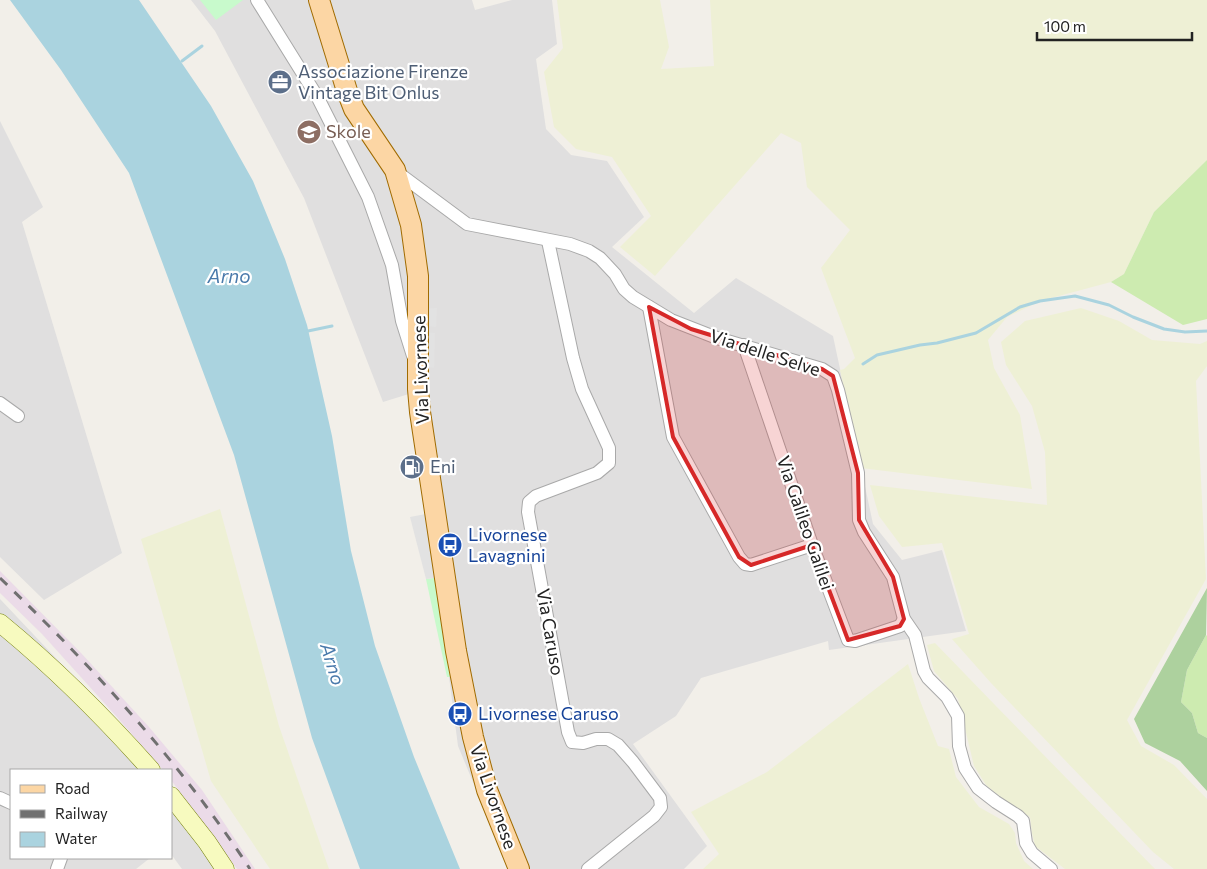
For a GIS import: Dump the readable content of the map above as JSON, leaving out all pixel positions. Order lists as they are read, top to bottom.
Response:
{
  "streets": {
    "main road": ["Via Livornese"],
    "street": ["Via delle Selve", "Via Galileo Galilei", "Via Caruso"]
  },
  "crossings": [
    ["Via delle Selve", "Via Livornese"],
    ["Via delle Selve", "Via Galileo Galilei"],
    ["Via delle Selve", "Via Caruso"]
  ],
  "water": ["Arno"],
  "places": {
    "office": ["Associazione Firenze Vintage Bit Onlus"],
    "school or university": ["Skole"],
    "fuel station": ["Eni"],
    "bus stop": ["Livornese Lavagnini", "Livornese Caruso"]
  },
  "legend": ["Road", "Railway", "Water"],
  "scale_bar": "100 m"
}
